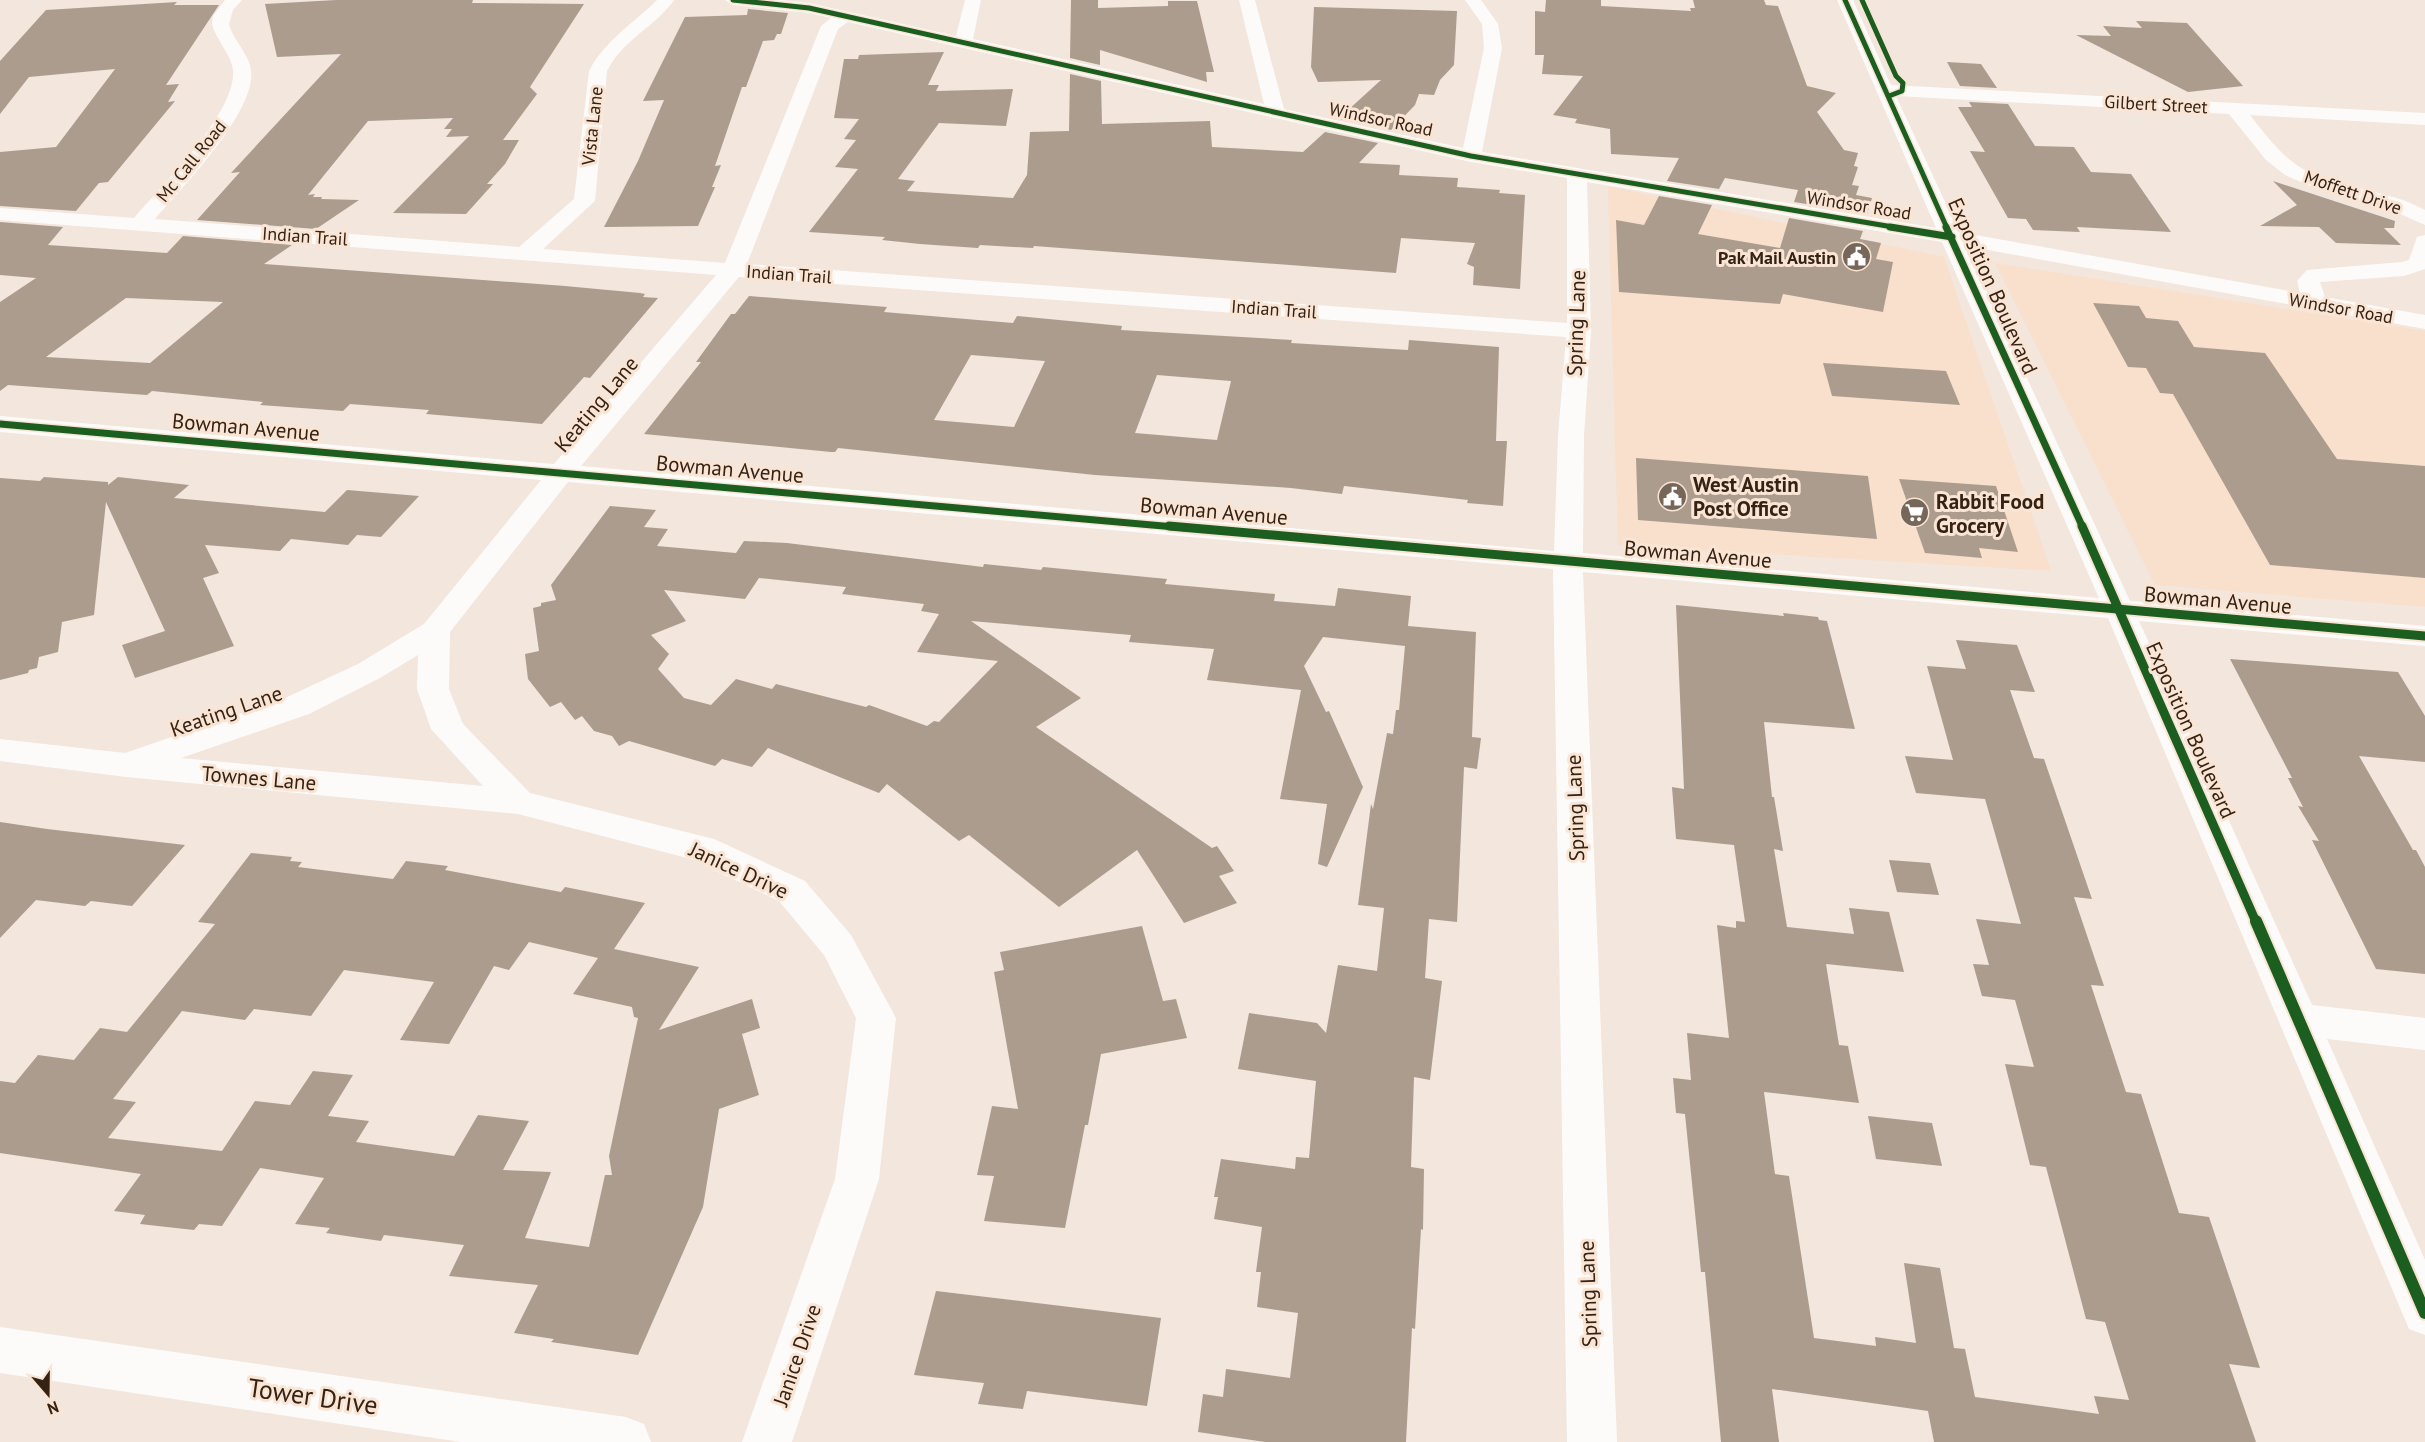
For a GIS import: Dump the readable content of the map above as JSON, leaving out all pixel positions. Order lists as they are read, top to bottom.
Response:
{
  "streets": {
    "street": [
      "Gilbert Street",
      "Windsor Road",
      "Vista Lane",
      "Mc Call Road",
      "Moffett Drive",
      "Indian Trail",
      "Exposition Boulevard",
      "Spring Lane",
      "Keating Lane",
      "Bowman Avenue",
      "Townes Lane",
      "Janice Drive",
      "Tower Drive"
    ]
  },
  "crossings": [
    ["Gilbert Street", "Moffett Drive"],
    ["Gilbert Street", "Exposition Boulevard"],
    ["Windsor Road", "Exposition Boulevard"],
    ["Windsor Road", "Spring Lane"],
    ["Windsor Road", "Keating Lane"],
    ["Vista Lane", "Indian Trail"],
    ["Mc Call Road", "Indian Trail"],
    ["Indian Trail", "Spring Lane"],
    ["Indian Trail", "Keating Lane"],
    ["Exposition Boulevard", "Bowman Avenue"],
    ["Spring Lane", "Bowman Avenue"],
    ["Keating Lane", "Bowman Avenue"],
    ["Keating Lane", "Townes Lane"],
    ["Townes Lane", "Janice Drive"]
  ],
  "places": {
    "public building": ["Pak Mail Austin", "West Austin Post Office"],
    "supermarket": ["Rabbit Food Grocery"]
  },
  "north": "bottom"
}
